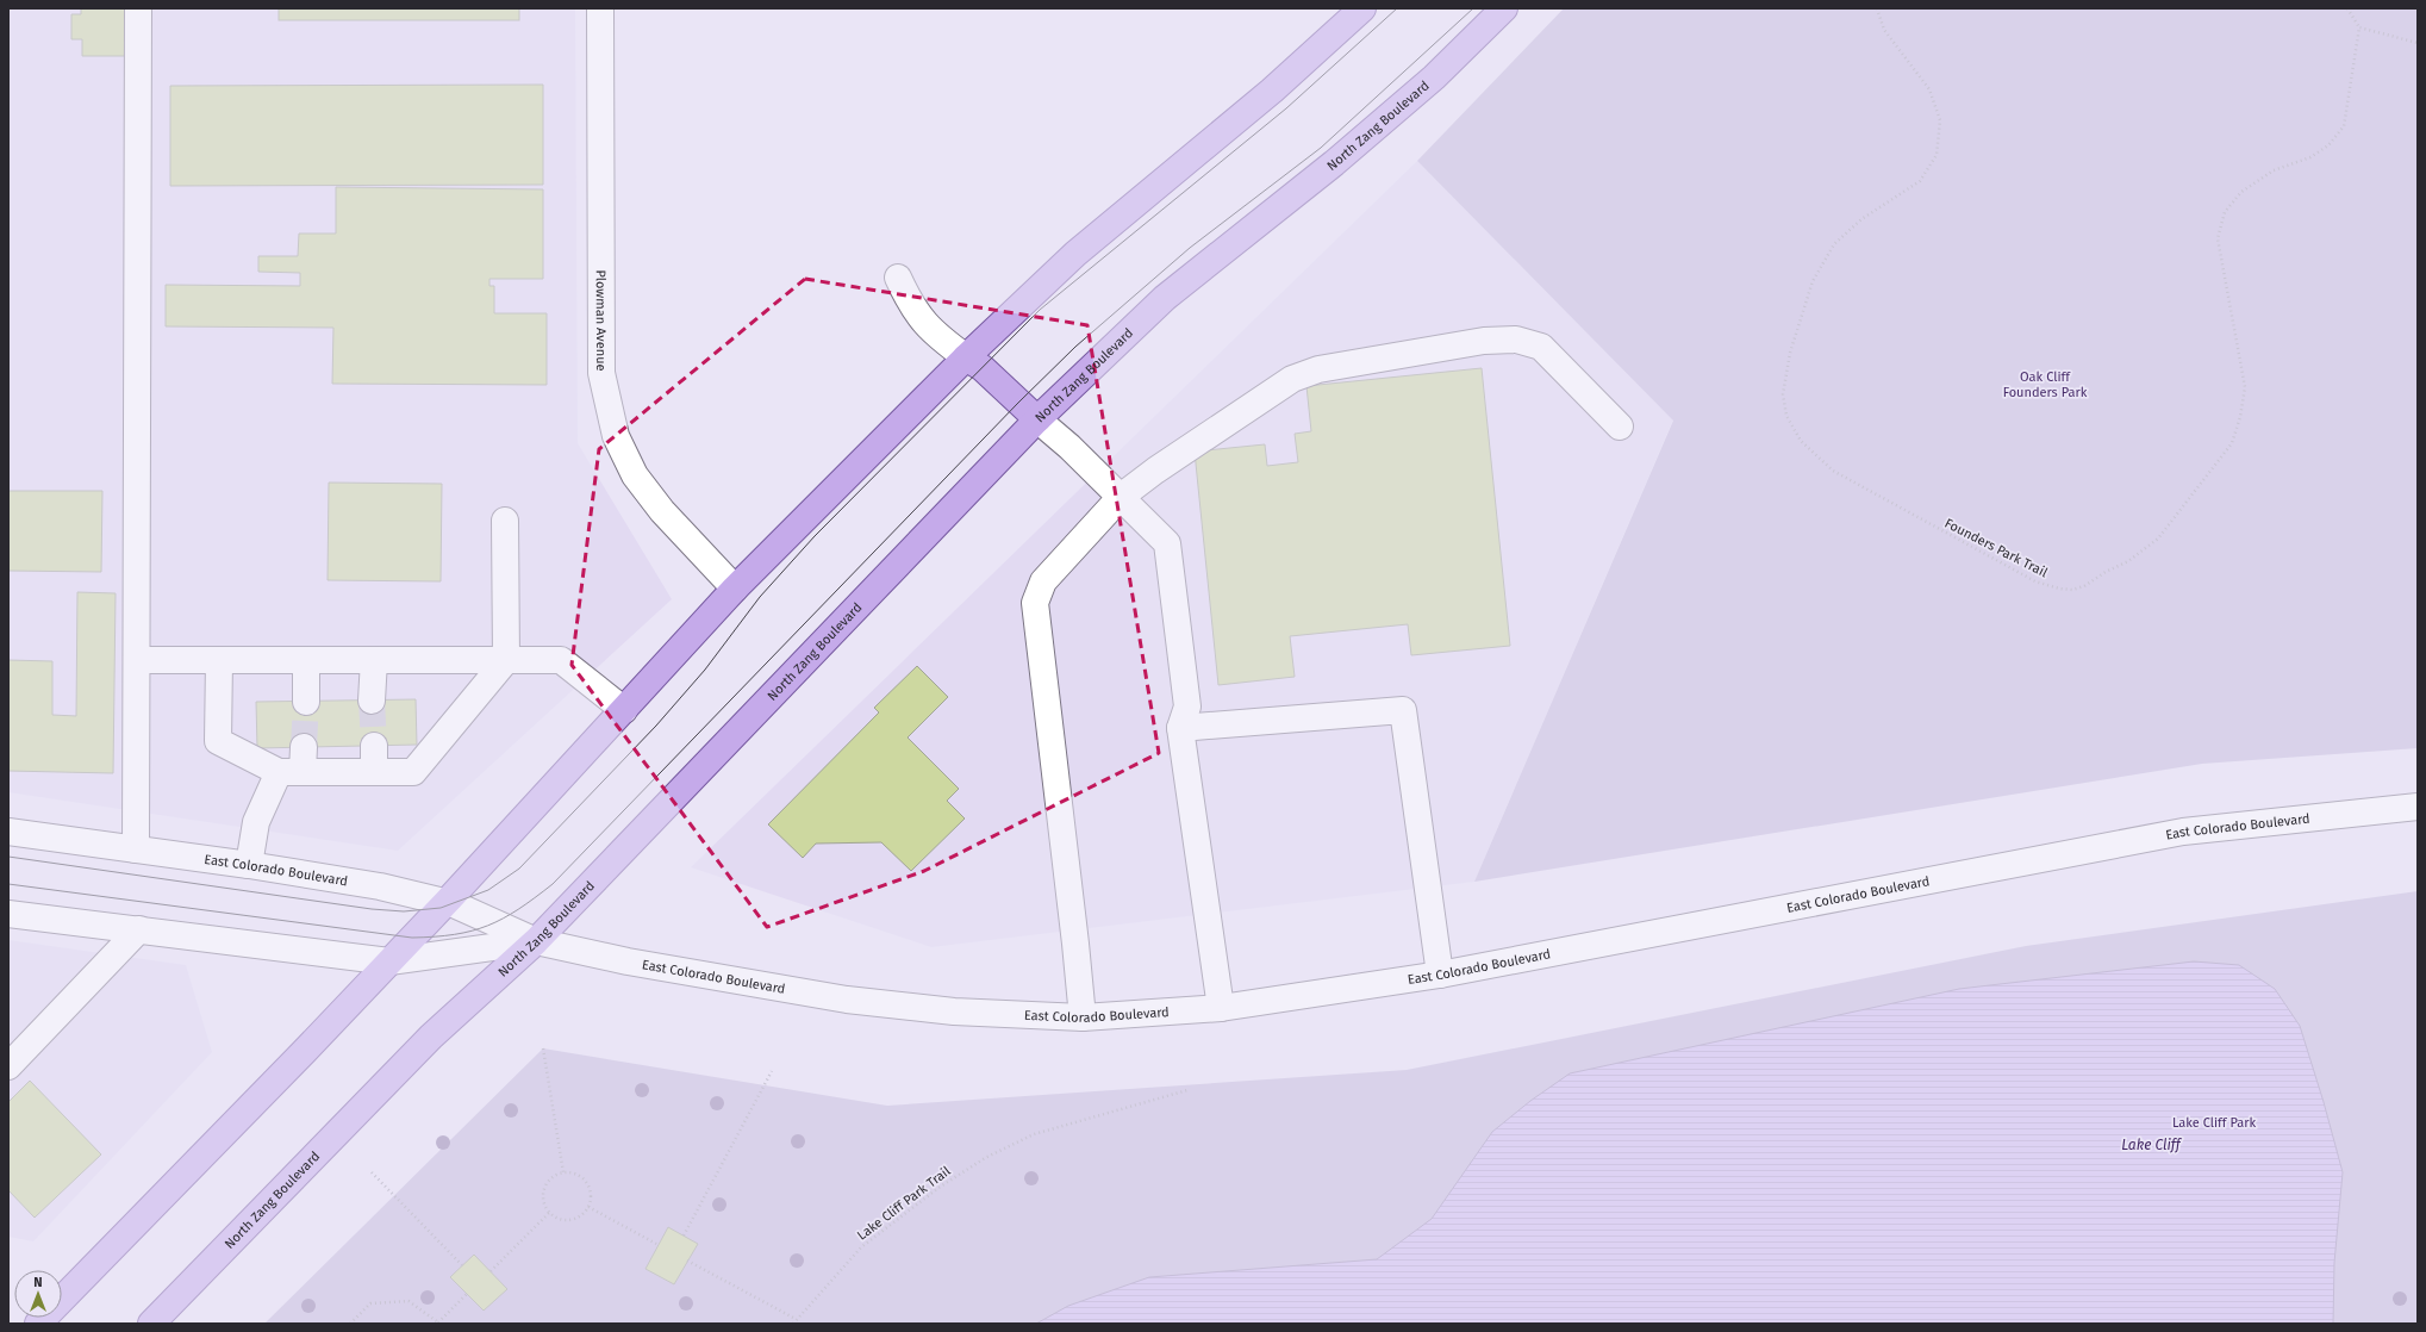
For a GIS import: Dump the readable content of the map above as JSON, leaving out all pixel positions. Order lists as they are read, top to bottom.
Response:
{
  "streets": {
    "main road": ["North Zang Boulevard"],
    "street": ["Plowman Avenue", "East Colorado Boulevard"],
    "path": ["Founders Park Trail", "Lake Cliff Park Trail"]
  },
  "crossings": [
    ["North Zang Boulevard", "East Colorado Boulevard"]
  ],
  "water": ["Lake Cliff"],
  "parks": ["Oak Cliff Founders Park", "Lake Cliff Park"],
  "north": "top"
}
